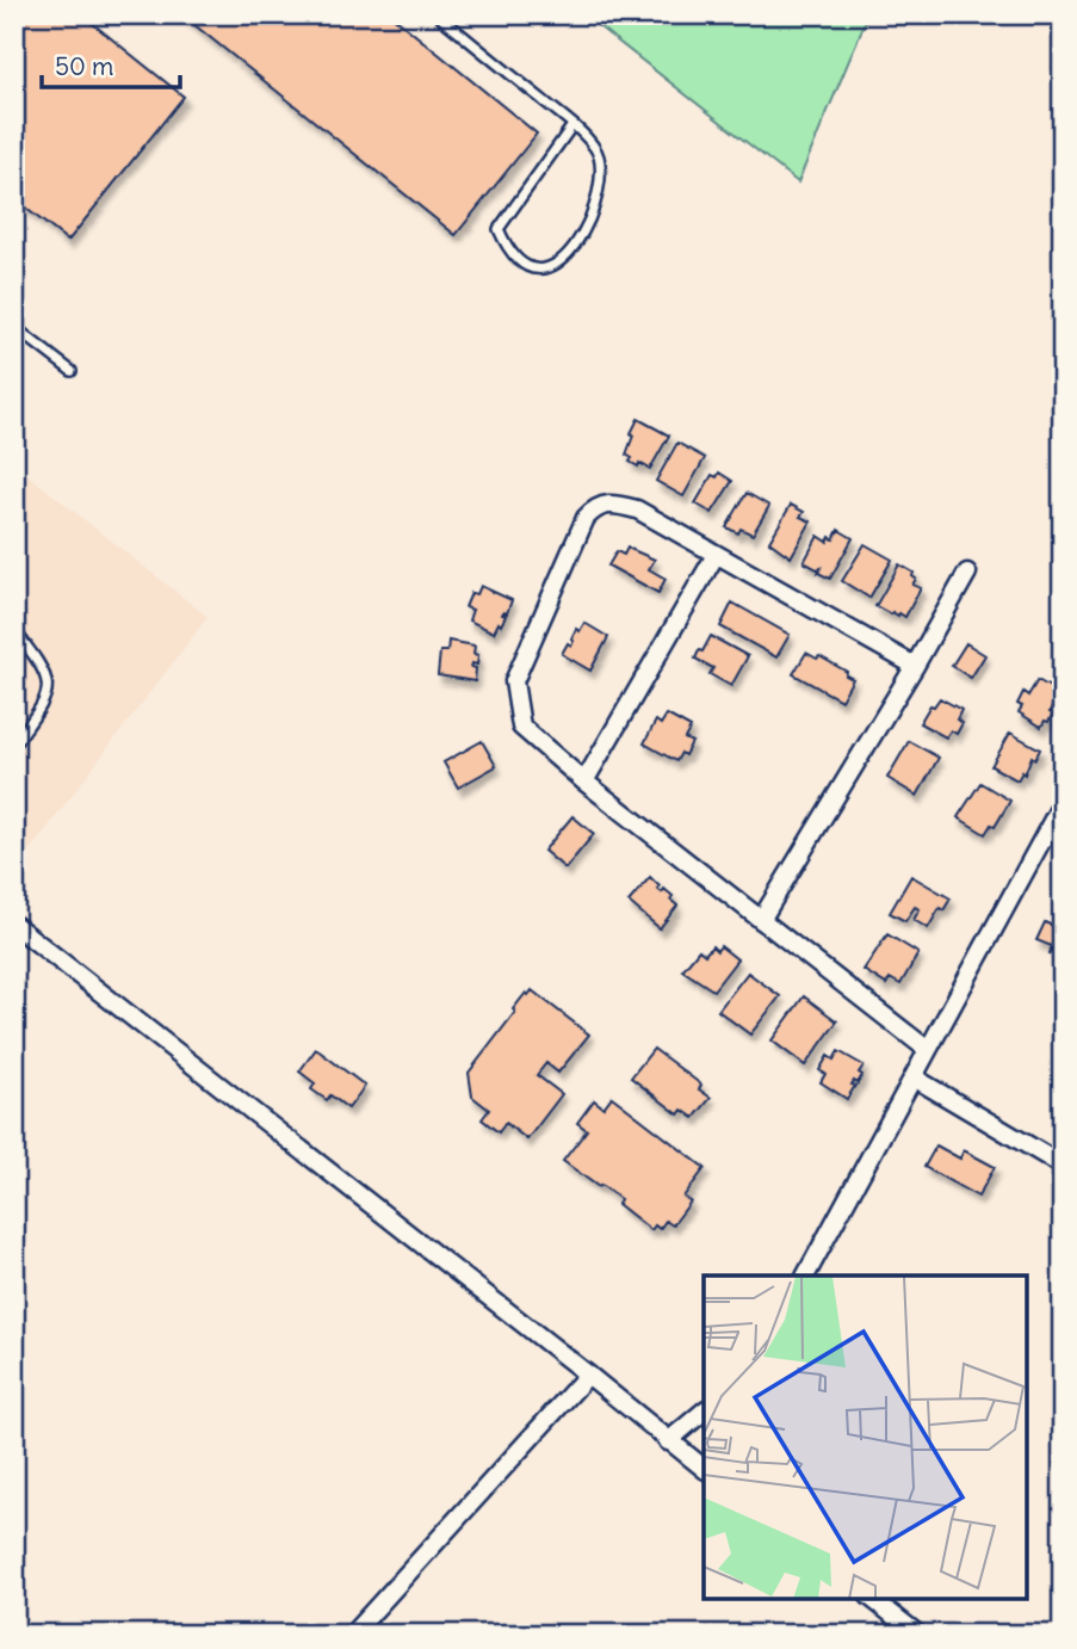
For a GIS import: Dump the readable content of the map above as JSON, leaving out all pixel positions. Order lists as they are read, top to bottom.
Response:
{
  "scale_bar": "50 m"
}
